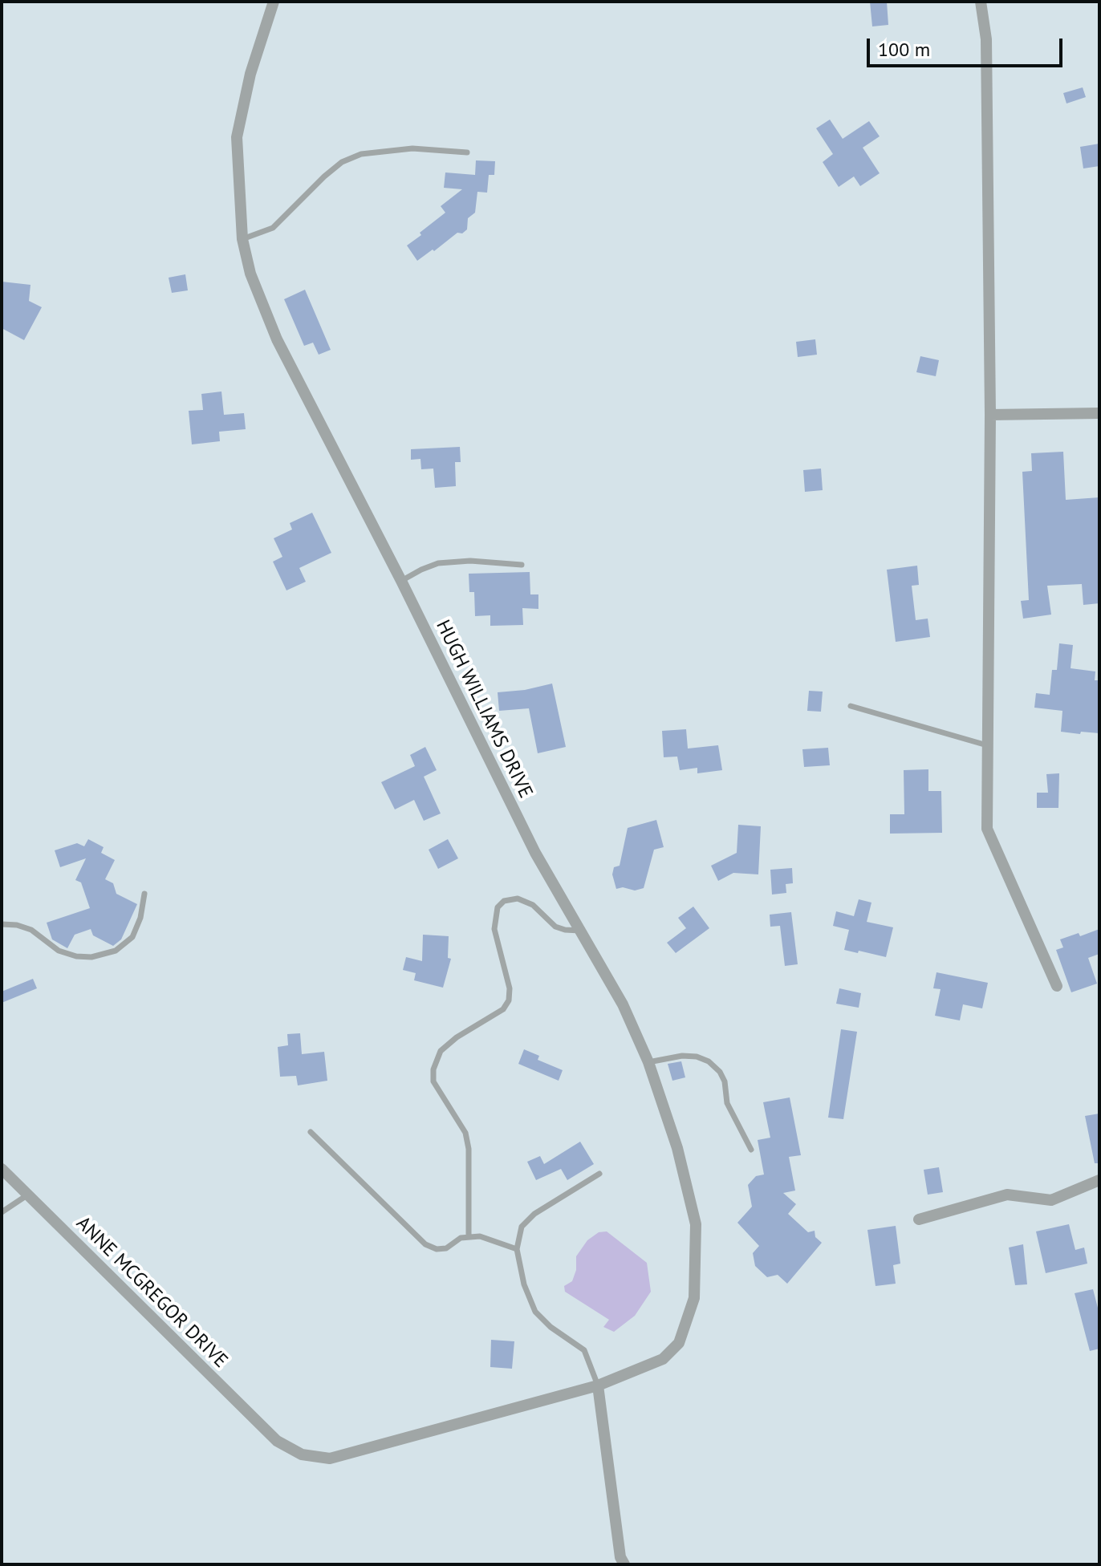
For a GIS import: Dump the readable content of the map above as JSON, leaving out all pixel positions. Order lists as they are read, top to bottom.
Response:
{
  "streets": {
    "street": ["HUGH WILLIAMS DRIVE", "ANNE MCGREGOR DRIVE"]
  },
  "crossings": [
    ["HUGH WILLIAMS DRIVE", "ANNE MCGREGOR DRIVE"]
  ],
  "scale_bar": "100 m"
}
